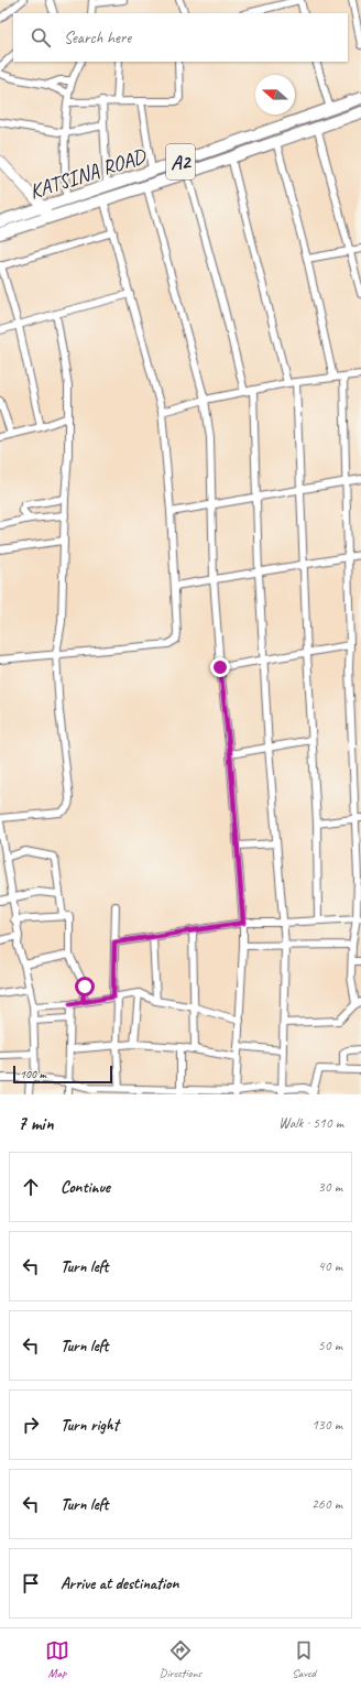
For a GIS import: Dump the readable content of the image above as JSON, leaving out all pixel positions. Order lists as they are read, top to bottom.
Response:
{
  "streets": {
    "highway": ["A2", "KATSINA ROAD"]
  },
  "scale_bar": "100 m",
  "north": "left",
  "page": {
    "search": "Search here",
    "scale": "100 m",
    "heading": ["7 min", "Walk · 510 m"],
    "list": [
      ["Continue", "30 m"],
      ["Turn left", "40 m"],
      ["Turn left", "50 m"],
      ["Turn right", "130 m"],
      ["Turn left", "260 m"],
      "Arrive at destination"
    ],
    "nav": ["Map", "Directions", "Saved"]
  }
}
